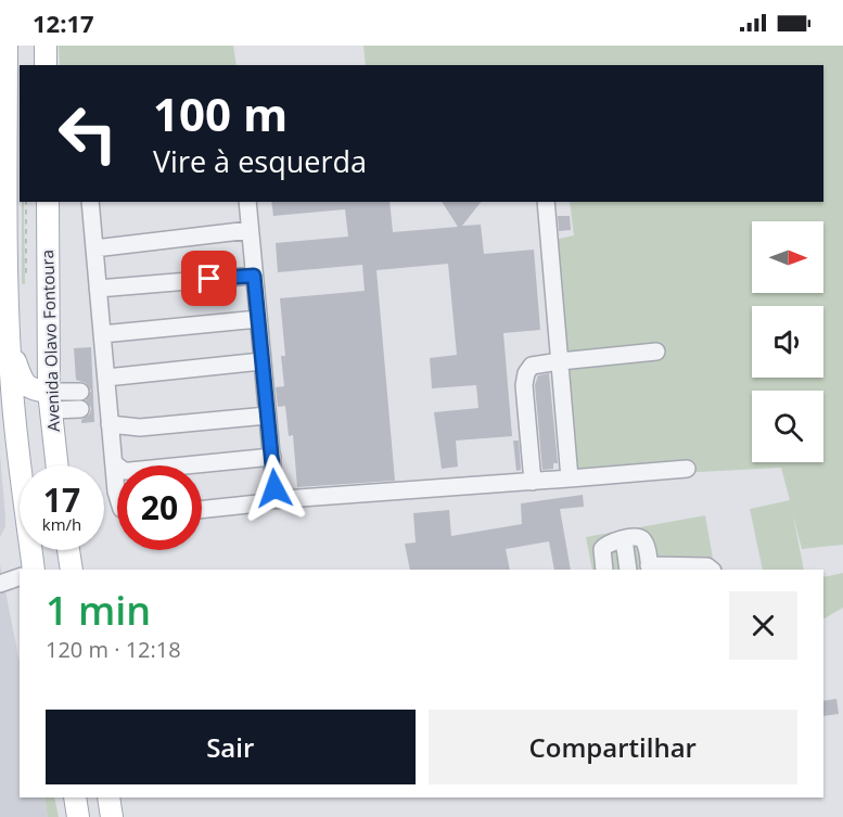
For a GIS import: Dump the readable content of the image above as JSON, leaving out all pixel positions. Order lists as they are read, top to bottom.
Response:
{
  "streets": {
    "main road": ["Avenida Olavo Fontoura"]
  },
  "north": "right",
  "page": {
    "status": "12:17",
    "turn": ["100 m", "Vire à esquerda"],
    "speed": "17 km/h",
    "limit": "20",
    "heading": ["1 min", "120 m · 12:18"],
    "buttons": ["Sair", "Compartilhar"]
  }
}
